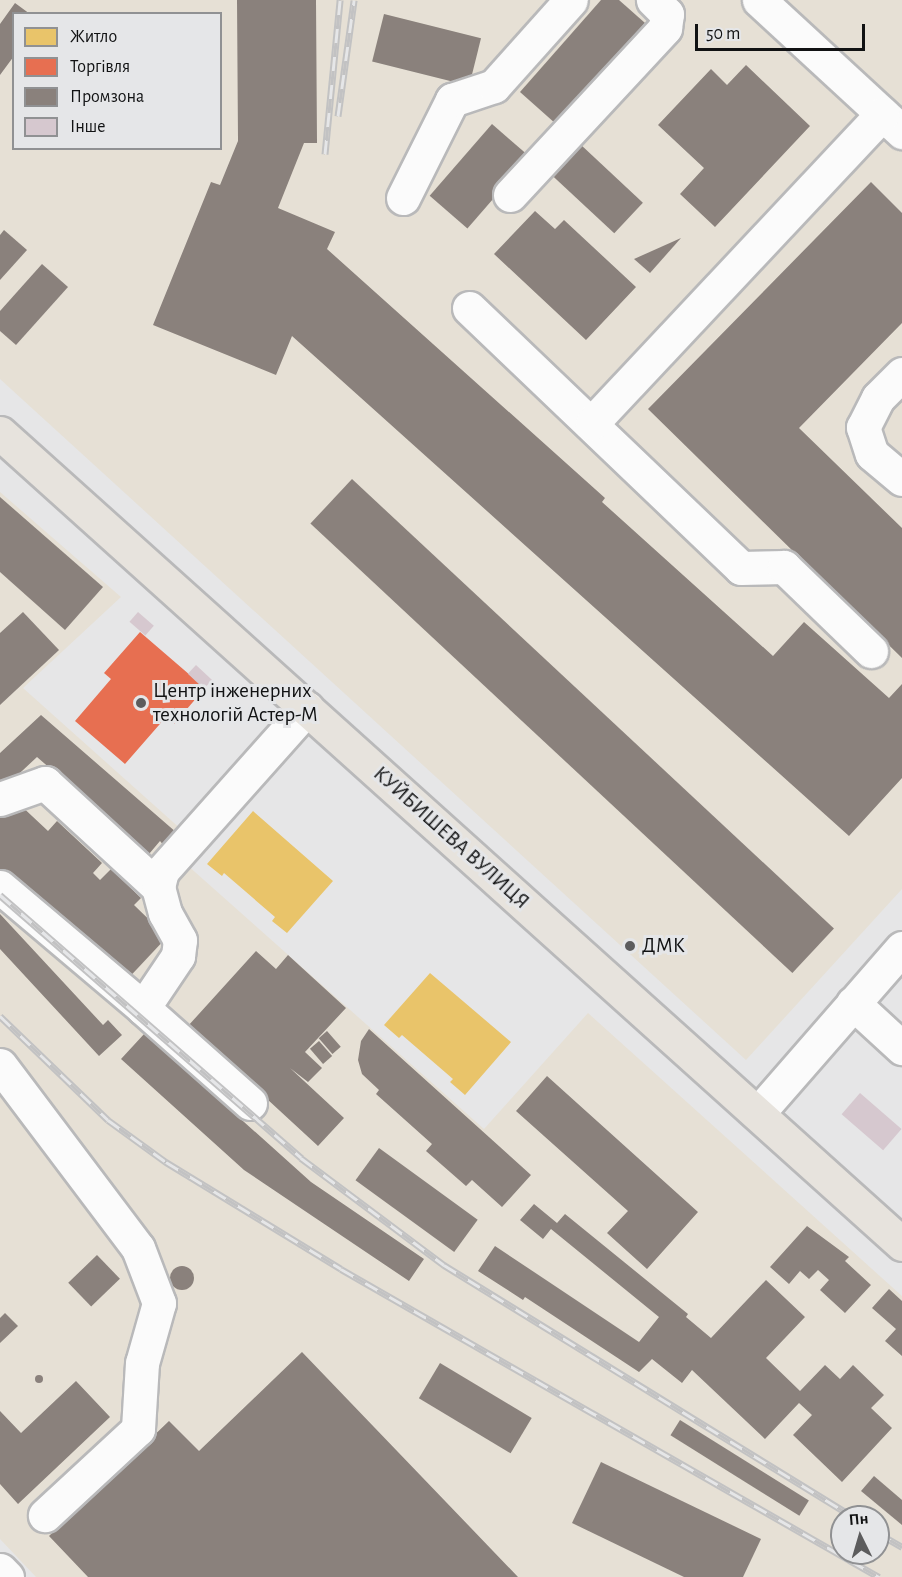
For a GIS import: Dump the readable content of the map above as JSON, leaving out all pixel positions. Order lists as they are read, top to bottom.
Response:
{
  "streets": {
    "main road": ["КУЙБИШЕВА ВУЛИЦЯ"]
  },
  "places": ["Центр інженерних технологій Астер-М", "ДМК"],
  "legend": [
    "Житло",
    "Торгівля",
    "Промзона",
    "Інше"
  ],
  "scale_bar": "50 m",
  "north": "top"
}
